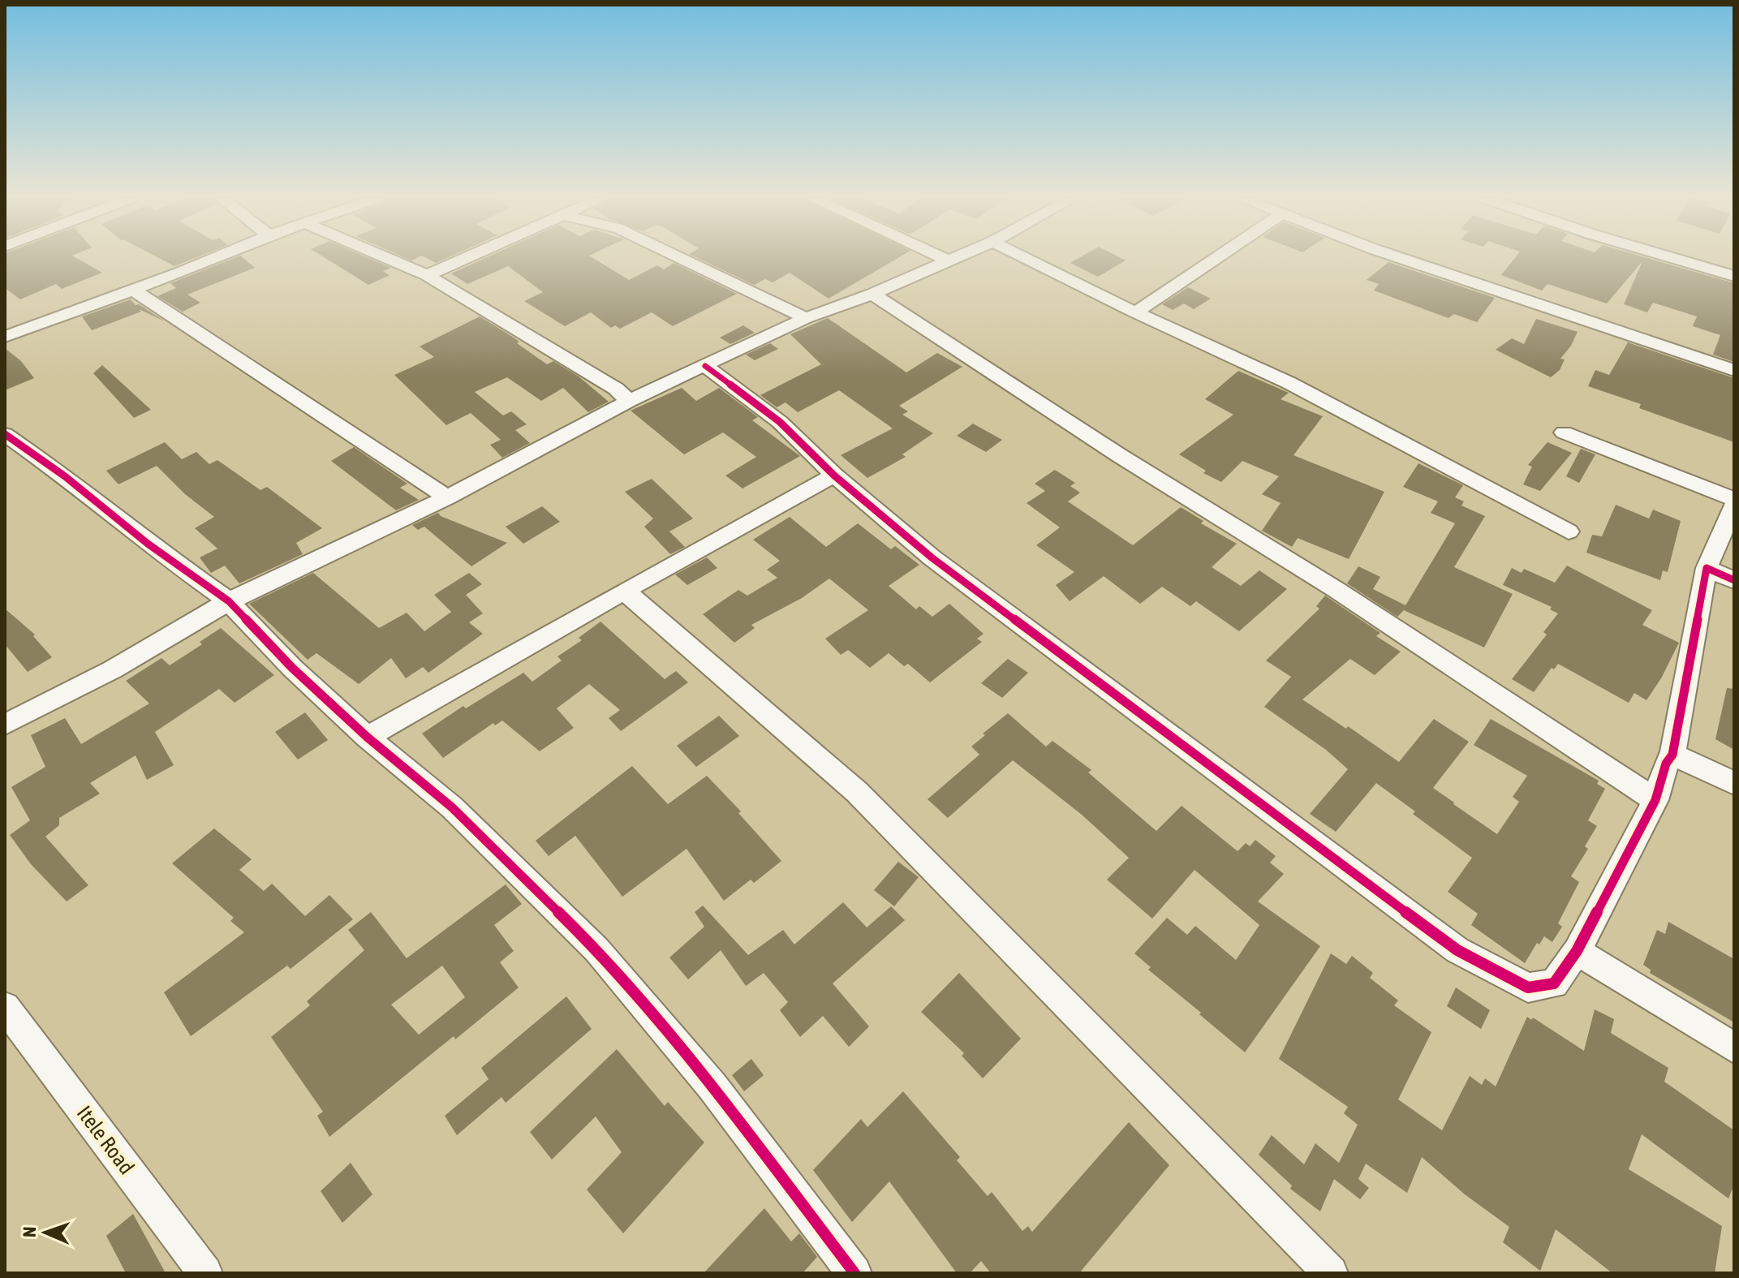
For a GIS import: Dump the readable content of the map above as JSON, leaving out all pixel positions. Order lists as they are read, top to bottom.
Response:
{
  "streets": {
    "street": ["Itele Road"]
  },
  "north": "left"
}
